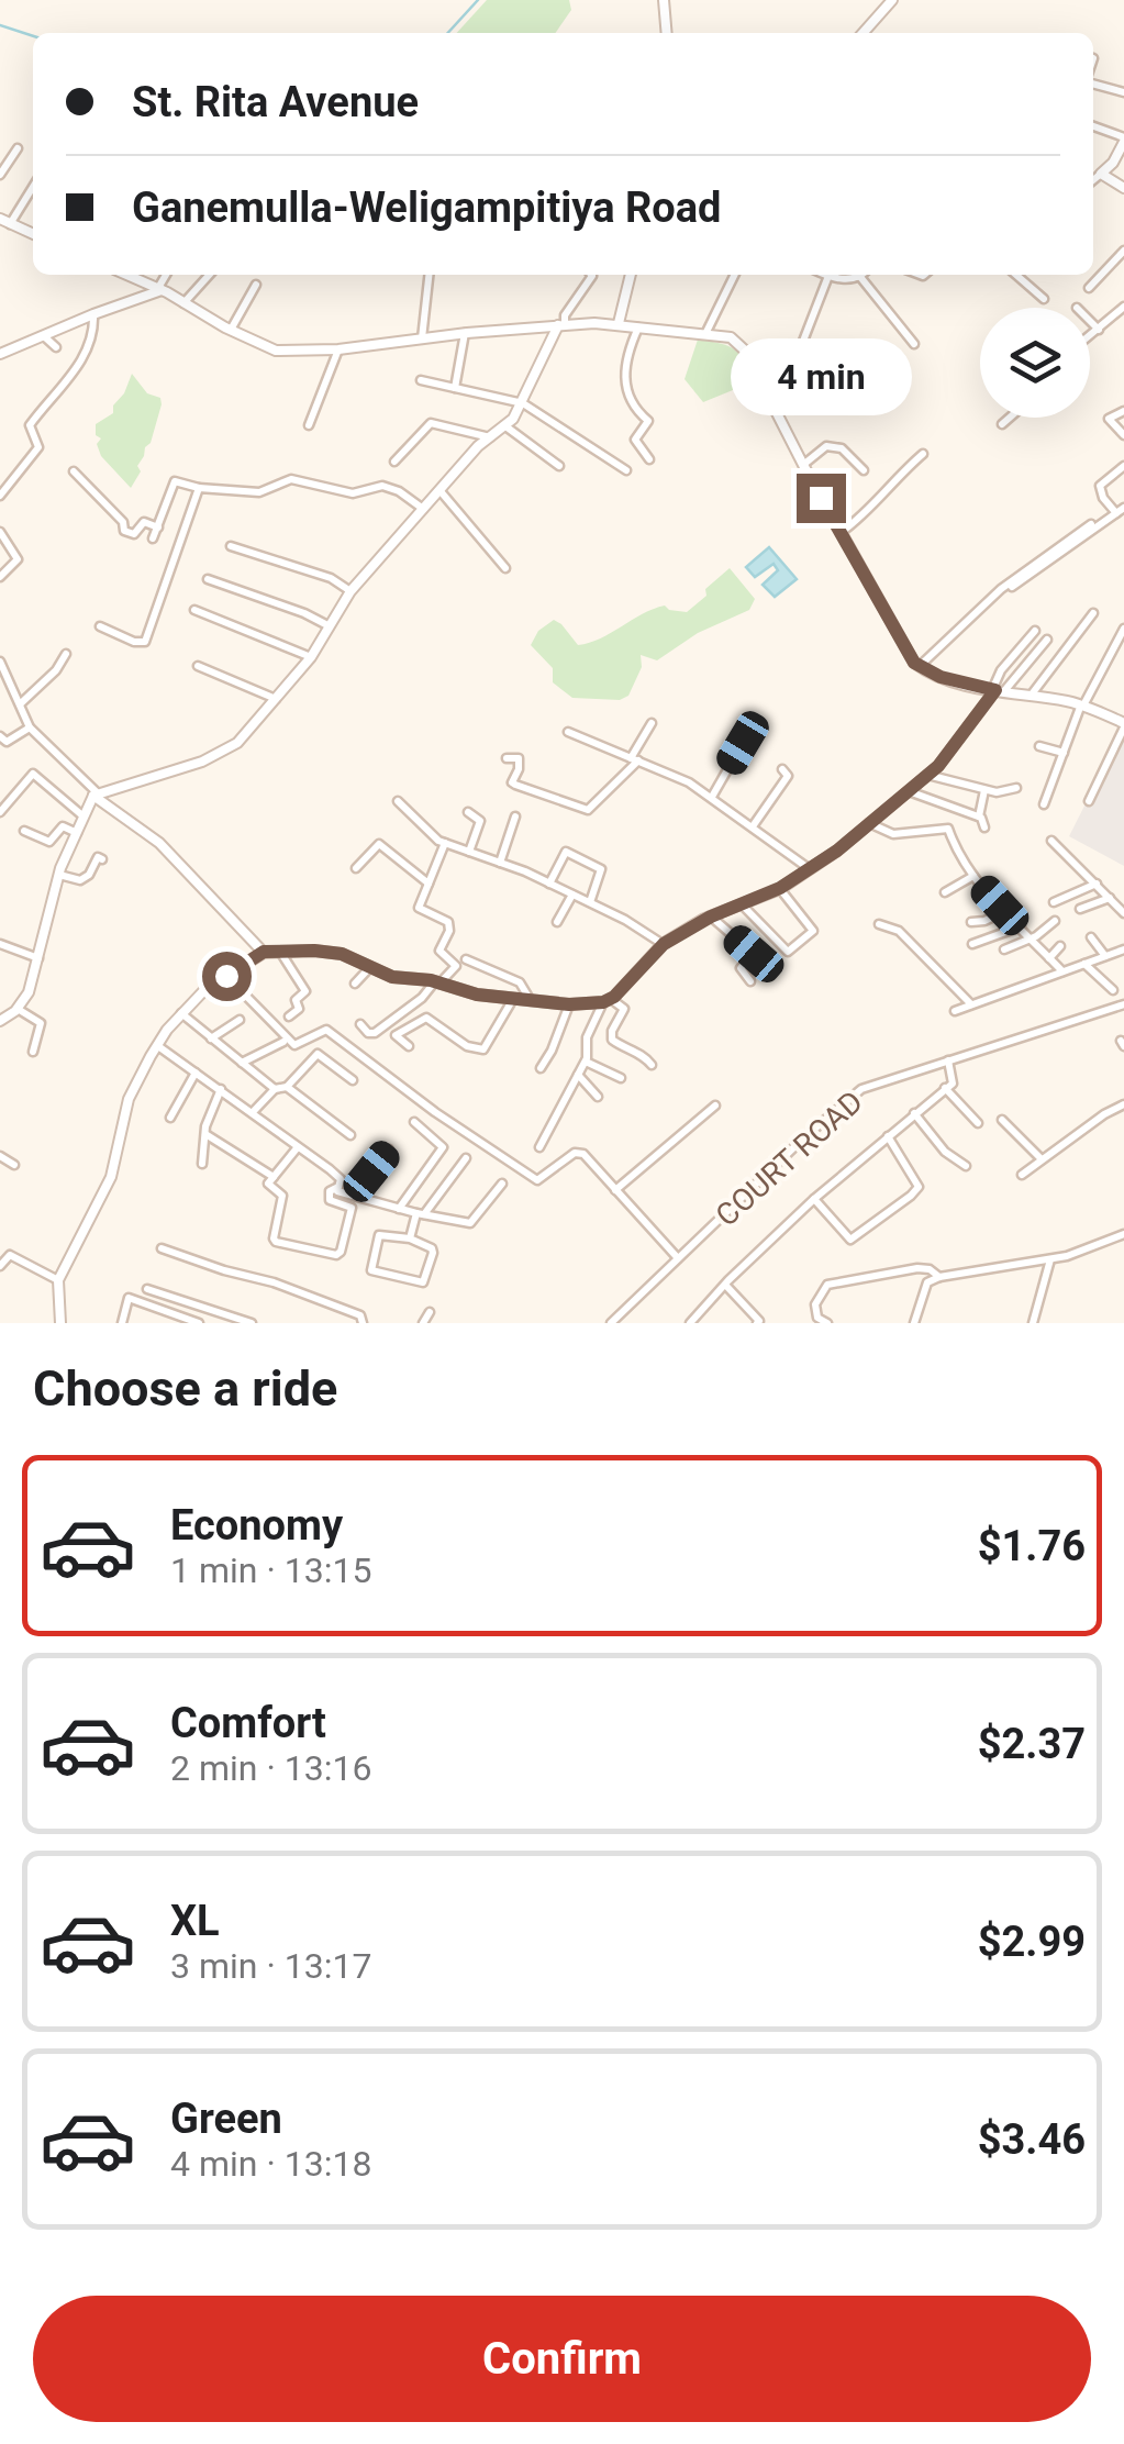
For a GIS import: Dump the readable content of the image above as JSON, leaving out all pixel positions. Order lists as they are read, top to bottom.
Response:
{
  "streets": {
    "street": ["COURT ROAD"]
  },
  "page": {
    "banner": ["St. Rita Avenue", "Ganemulla-Weligampitiya Road"],
    "bubble": "4 min",
    "heading": "Choose a ride",
    "list": [
      {
        "name": "Economy",
        "note": "1 min · 13:15",
        "value": "$1.76"
      },
      {
        "name": "Comfort",
        "note": "2 min · 13:16",
        "value": "$2.37"
      },
      {
        "name": "XL",
        "note": "3 min · 13:17",
        "value": "$2.99"
      },
      {
        "name": "Green",
        "note": "4 min · 13:18",
        "value": "$3.46"
      }
    ],
    "buttons": "Confirm"
  }
}
